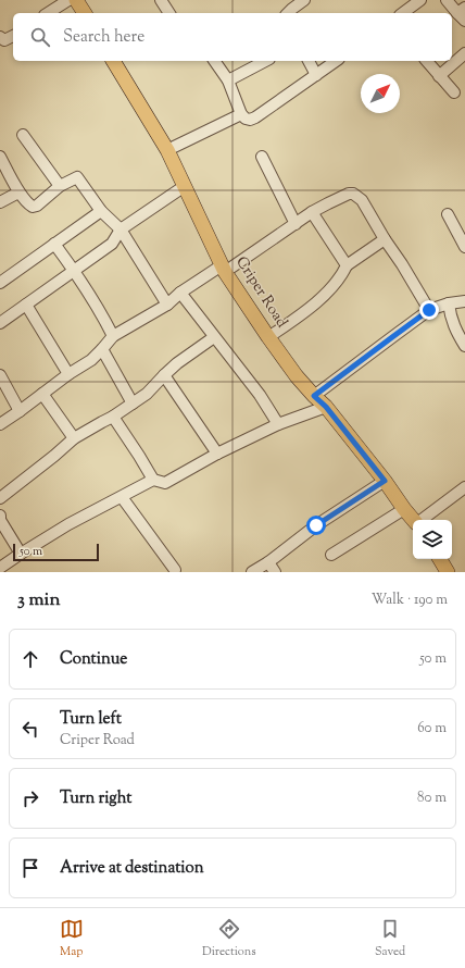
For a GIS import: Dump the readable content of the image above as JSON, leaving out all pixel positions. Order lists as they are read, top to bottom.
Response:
{
  "streets": {
    "main road": ["Criper Road"]
  },
  "scale_bar": "50 m",
  "north": "top right",
  "page": {
    "search": "Search here",
    "scale": "50 m",
    "heading": ["3 min", "Walk · 190 m"],
    "list": [
      ["Continue", "50 m"],
      ["Turn left", "Criper Road", "60 m"],
      ["Turn right", "80 m"],
      "Arrive at destination"
    ],
    "nav": ["Map", "Directions", "Saved"]
  }
}
